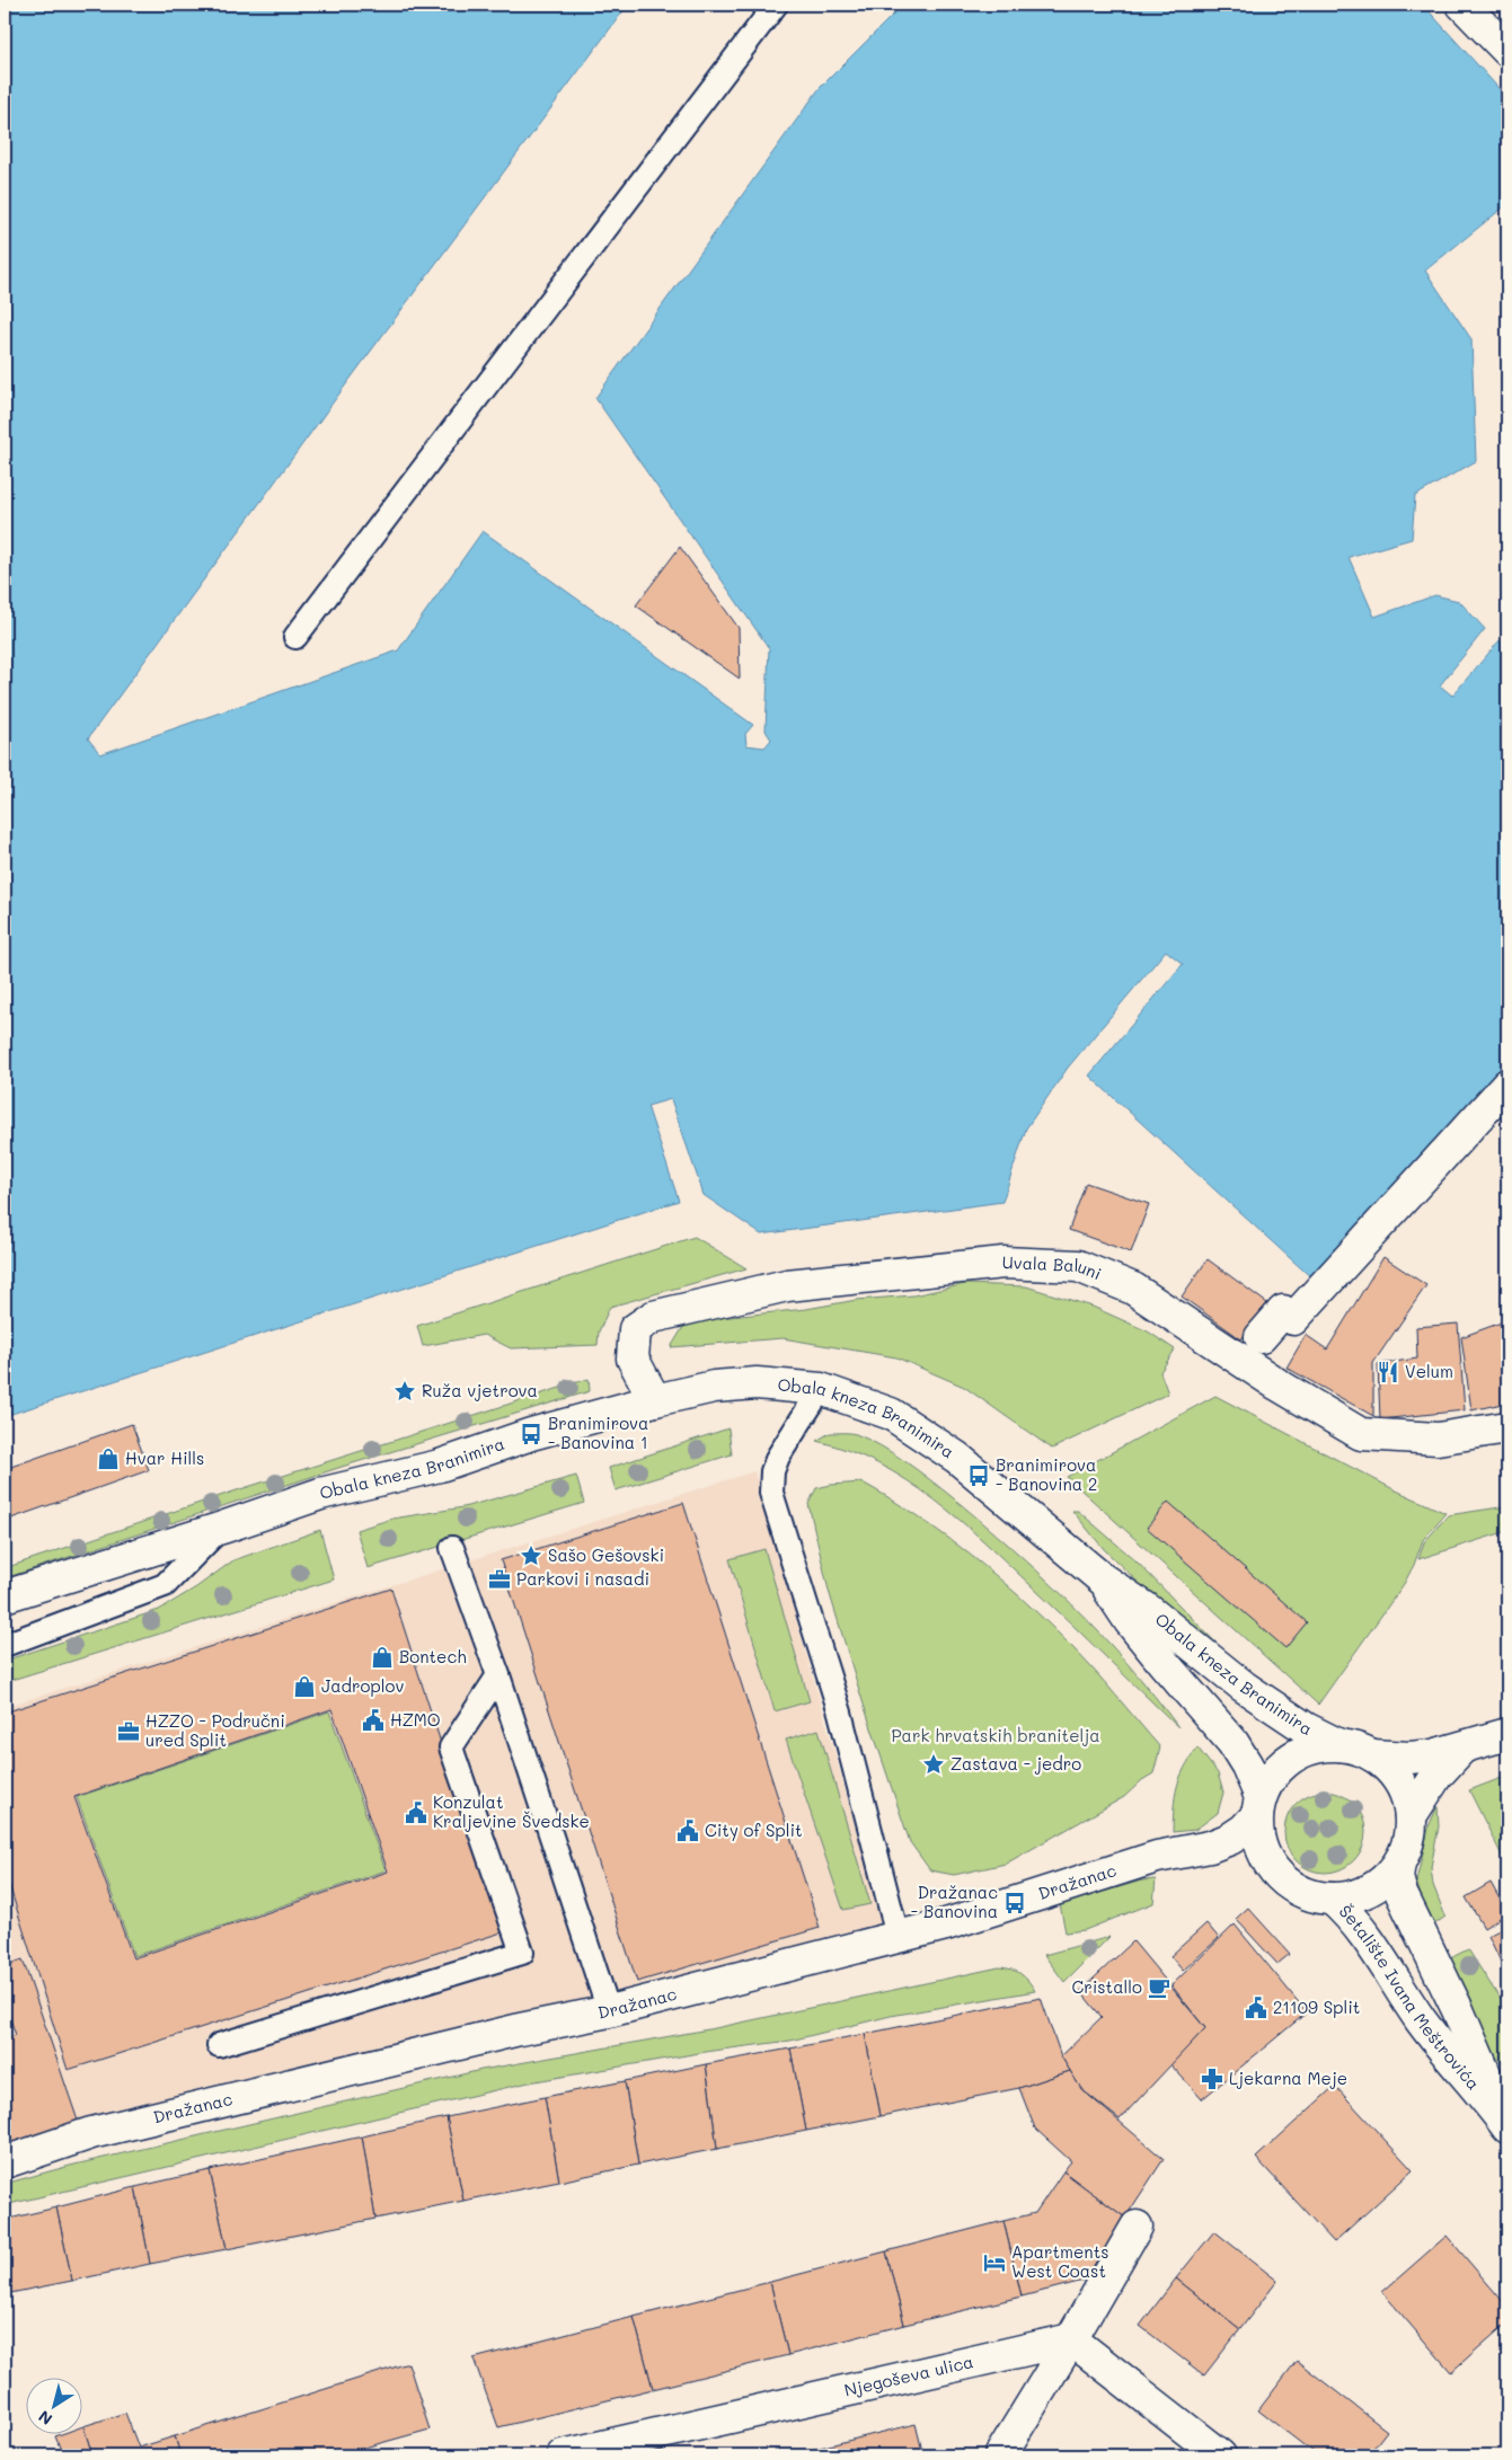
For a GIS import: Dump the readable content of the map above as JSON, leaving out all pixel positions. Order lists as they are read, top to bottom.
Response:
{
  "streets": {
    "street": [
      "Uvala Baluni",
      "Obala kneza Branimira",
      "Dražanac",
      "Šetalište Ivana Meštrovića",
      "Njegoševa ulica"
    ]
  },
  "crossings": [
    ["Uvala Baluni", "Obala kneza Branimira"],
    ["Obala kneza Branimira", "Dražanac"],
    ["Obala kneza Branimira", "Šetalište Ivana Meštrovića"],
    ["Dražanac", "Šetalište Ivana Meštrovića"]
  ],
  "parks": ["Park hrvatskih branitelja"],
  "places": {
    "restaurant": ["Velum"],
    "place": ["Ruža vjetrova", "Sašo Gešovski", "Zastava - jedro"],
    "bus stop": ["Branimirova - Banovina 1", "Branimirova - Banovina 2", "Dražanac - Banovina"],
    "shop": ["Hvar Hills", "Bontech", "Jadroplov"],
    "office": ["Parkovi i nasadi", "HZZO - Područni ured Split"],
    "public building": [
      "HZMO",
      "Konzulat Kraljevine Švedske",
      "City of Split",
      "21109 Split"
    ],
    "cafe": ["Cristallo"],
    "pharmacy": ["Ljekarna Meje"],
    "hotel": ["Apartments West Coast"]
  },
  "north": "bottom left"
}
